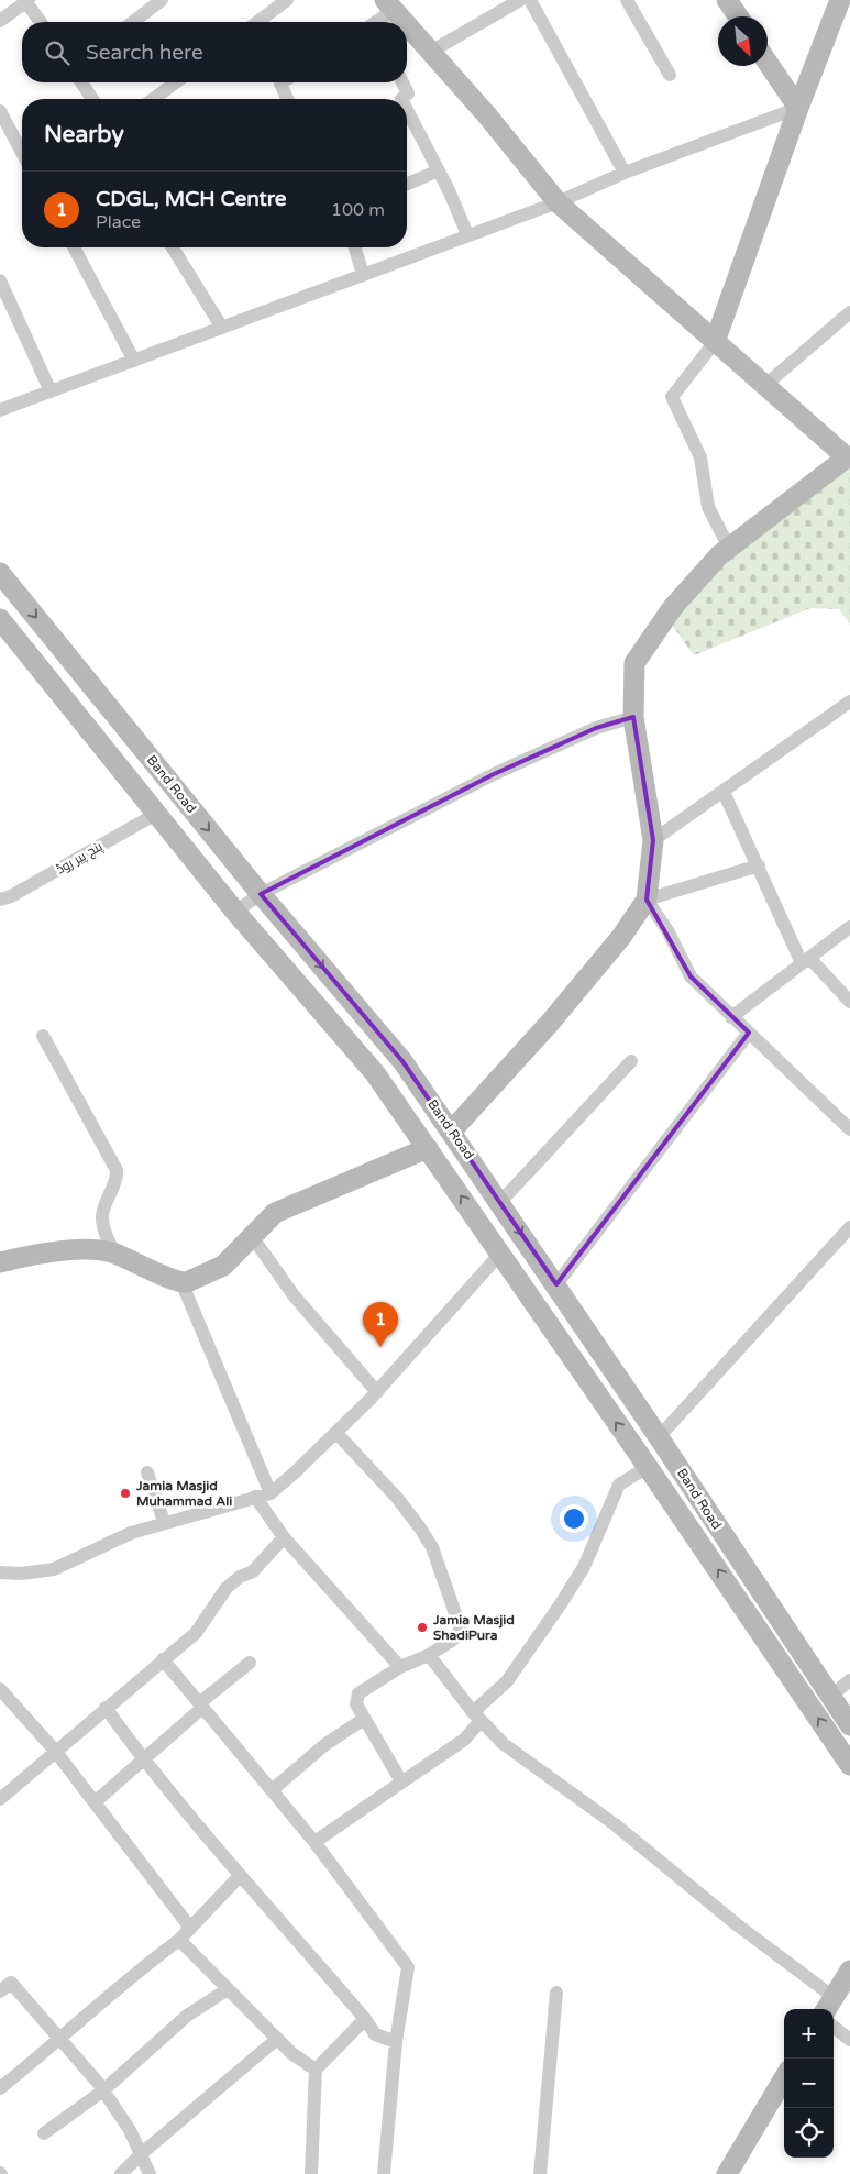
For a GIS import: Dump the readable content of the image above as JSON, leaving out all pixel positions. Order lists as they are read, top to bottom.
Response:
{
  "streets": {
    "main road": ["Band Road"],
    "street": ["پنج پیر روڈ"]
  },
  "crossings": [
    ["Band Road", "پنج پیر روڈ"]
  ],
  "places": ["Jamia Masjid Muhammad Ali", "Jamia Masjid ShadiPura"],
  "north": "bottom right",
  "page": {
    "search": "Search here",
    "heading": "Nearby",
    "list": [
      {
        "mark": "1",
        "name": "CDGL, MCH Centre",
        "note": "Place",
        "value": "100 m"
      }
    ],
    "pins": "1",
    "map_buttons": ["+", "−"]
  }
}
